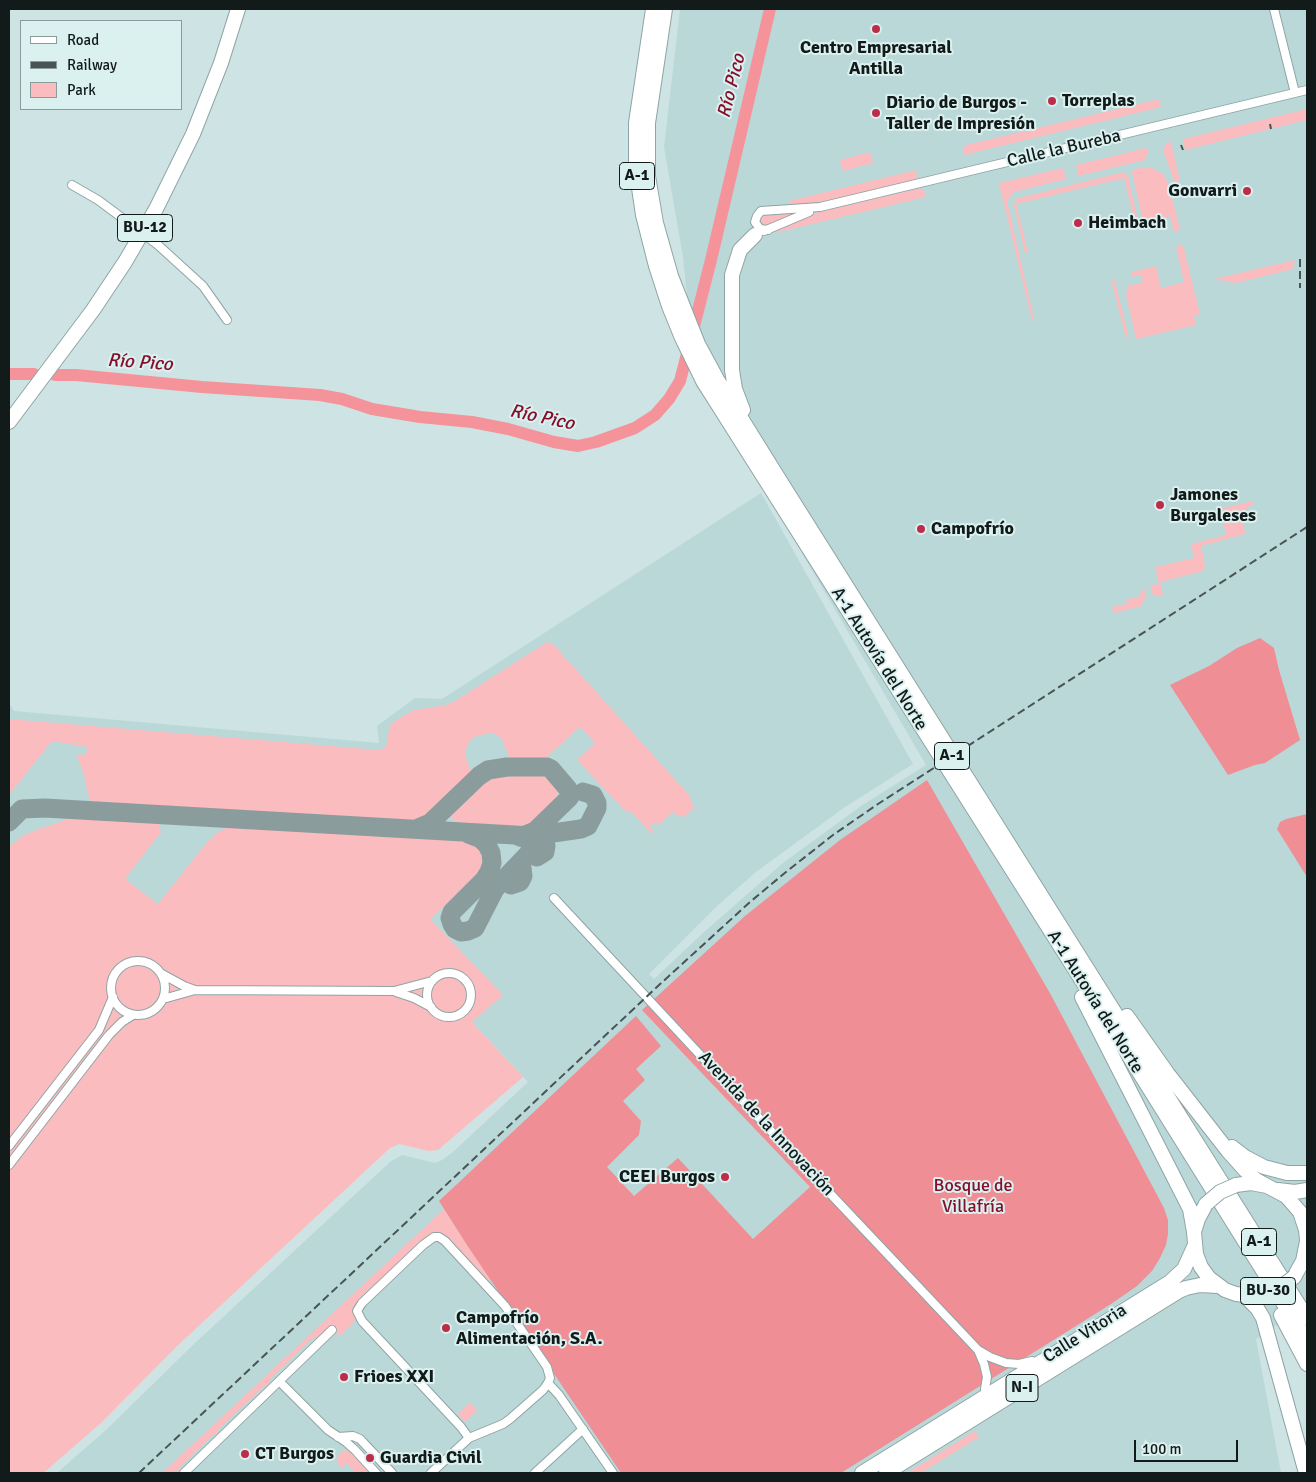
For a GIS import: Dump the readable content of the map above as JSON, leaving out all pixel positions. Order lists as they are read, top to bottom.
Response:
{
  "streets": {
    "highway": [
      "A-1",
      "BU-12",
      "A-1 Autovía del Norte",
      "BU-30",
      "Calle Vitoria",
      "N-I"
    ],
    "street": ["Calle la Bureba", "Avenida de la Innovación"]
  },
  "crossings": [
    ["A-1", "A-1 Autovía del Norte"],
    ["A-1", "Calle Vitoria"],
    ["A-1", "N-I"],
    ["A-1 Autovía del Norte", "BU-30"],
    ["Calle Vitoria", "N-I"]
  ],
  "water": ["Río Pico"],
  "parks": ["Bosque de Villafría"],
  "places": [
    "Centro Empresarial Antilla",
    "Torreplas",
    "Diario de Burgos - Taller de Impresión",
    "Gonvarri",
    "Heimbach",
    "Jamones Burgaleses",
    "Campofrío",
    "CEEI Burgos",
    "Campofrío Alimentación, S.A.",
    "Frioes XXI",
    "CT Burgos",
    "Guardia Civil"
  ],
  "legend": ["Road", "Railway", "Park"],
  "scale_bar": "100 m"
}
